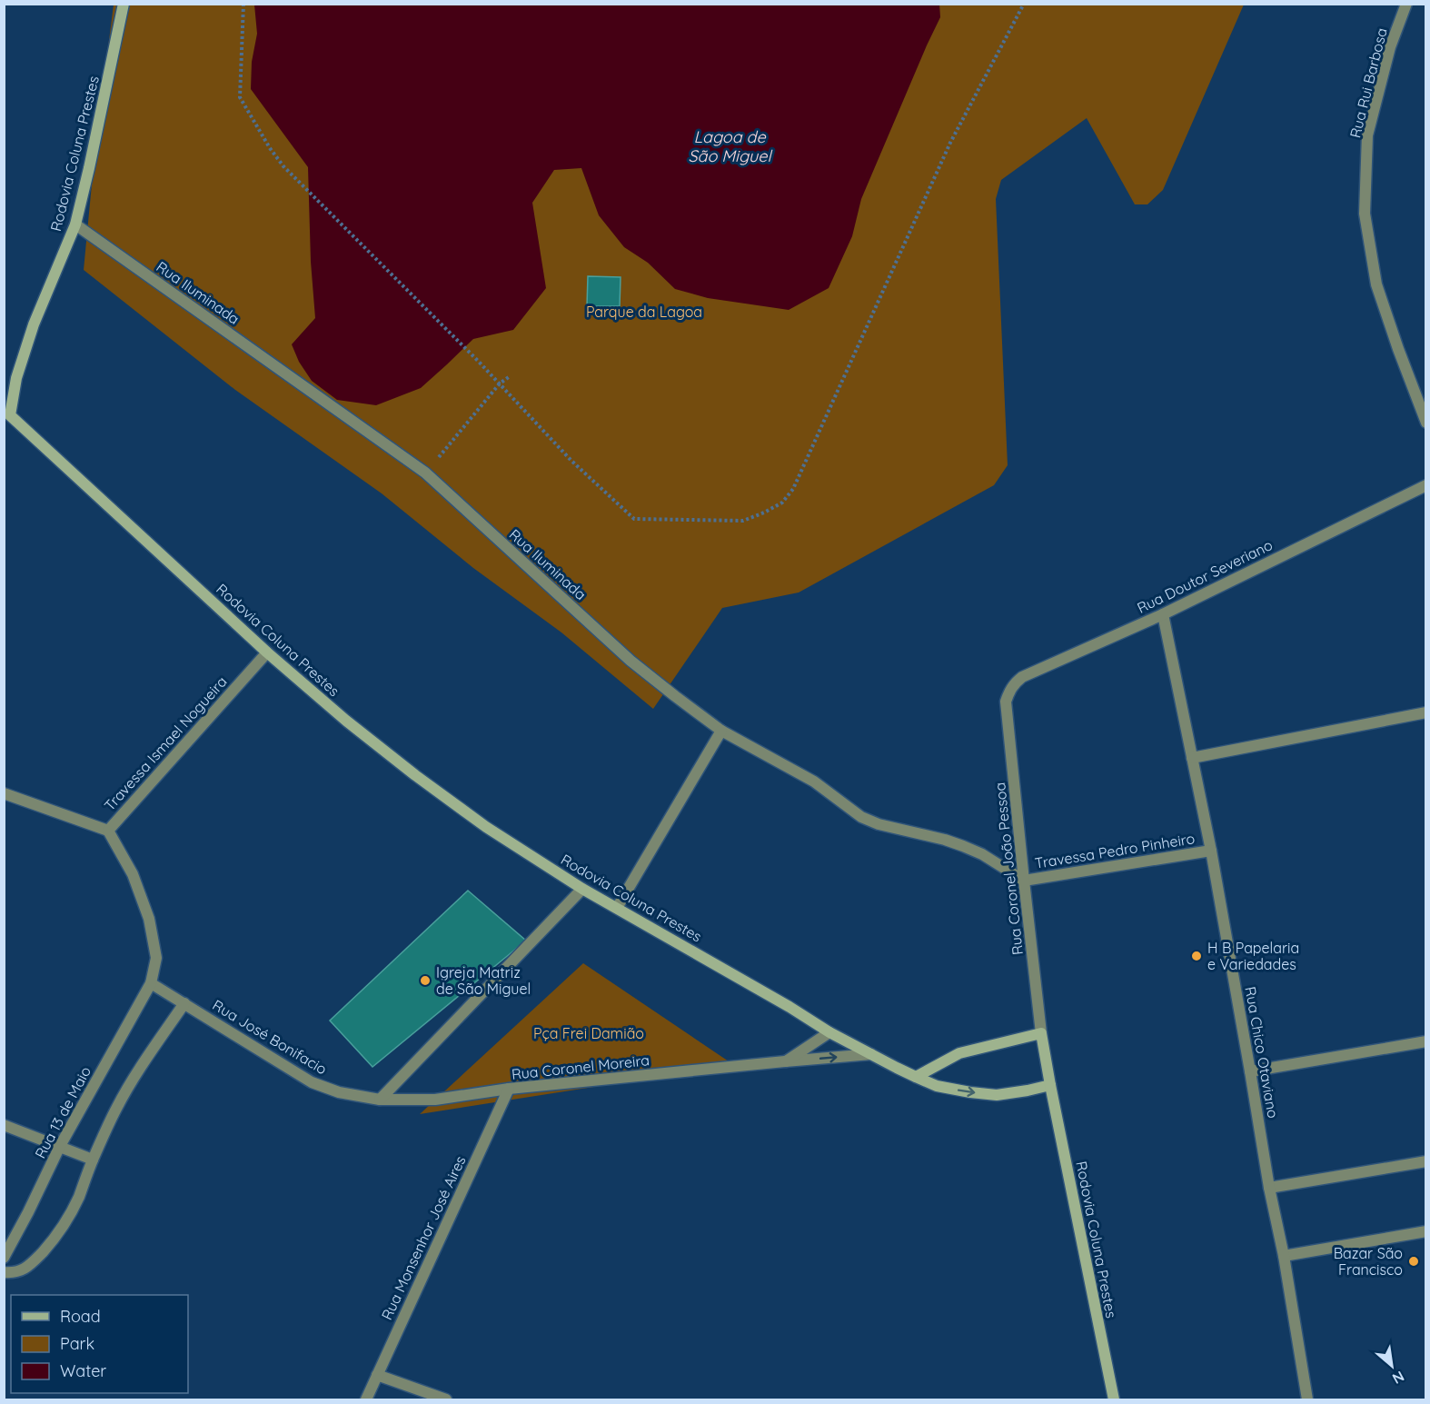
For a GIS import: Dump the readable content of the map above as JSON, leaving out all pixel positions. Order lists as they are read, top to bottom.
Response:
{
  "streets": {
    "main road": ["Rodovia Coluna Prestes"],
    "street": [
      "Rua Rui Barbosa",
      "Rua Iluminada",
      "Rua Doutor Severiano",
      "Travessa Ismael Nogueira",
      "Travessa Pedro Pinheiro",
      "Rua Coronel João Pessoa",
      "Rua José Bonifacio",
      "Rua Chico Otaviano",
      "Rua Coronel Moreira",
      "Rua 13 de Maio",
      "Rua Monsenhor José Aires"
    ]
  },
  "crossings": [
    ["Rodovia Coluna Prestes", "Rua Iluminada"],
    ["Rodovia Coluna Prestes", "Travessa Ismael Nogueira"],
    ["Rodovia Coluna Prestes", "Rua Coronel João Pessoa"],
    ["Rodovia Coluna Prestes", "Rua Coronel Moreira"],
    ["Rua Iluminada", "Travessa Pedro Pinheiro"],
    ["Rua Iluminada", "Rua Coronel João Pessoa"],
    ["Rua Doutor Severiano", "Rua Coronel João Pessoa"],
    ["Rua Doutor Severiano", "Rua Chico Otaviano"],
    ["Travessa Ismael Nogueira", "Rua José Bonifacio"],
    ["Travessa Ismael Nogueira", "Rua 13 de Maio"],
    ["Travessa Pedro Pinheiro", "Rua Coronel João Pessoa"],
    ["Travessa Pedro Pinheiro", "Rua Chico Otaviano"],
    ["Rua José Bonifacio", "Rua Coronel Moreira"],
    ["Rua José Bonifacio", "Rua 13 de Maio"],
    ["Rua Coronel Moreira", "Rua Monsenhor José Aires"]
  ],
  "water": ["Lagoa de São Miguel"],
  "parks": ["Parque da Lagoa", "Pça Frei Damião"],
  "places": ["H B Papelaria e Variedades", "Igreja Matriz de São Miguel", "Bazar São Francisco"],
  "legend": ["Road", "Park", "Water"],
  "north": "bottom right"
}
